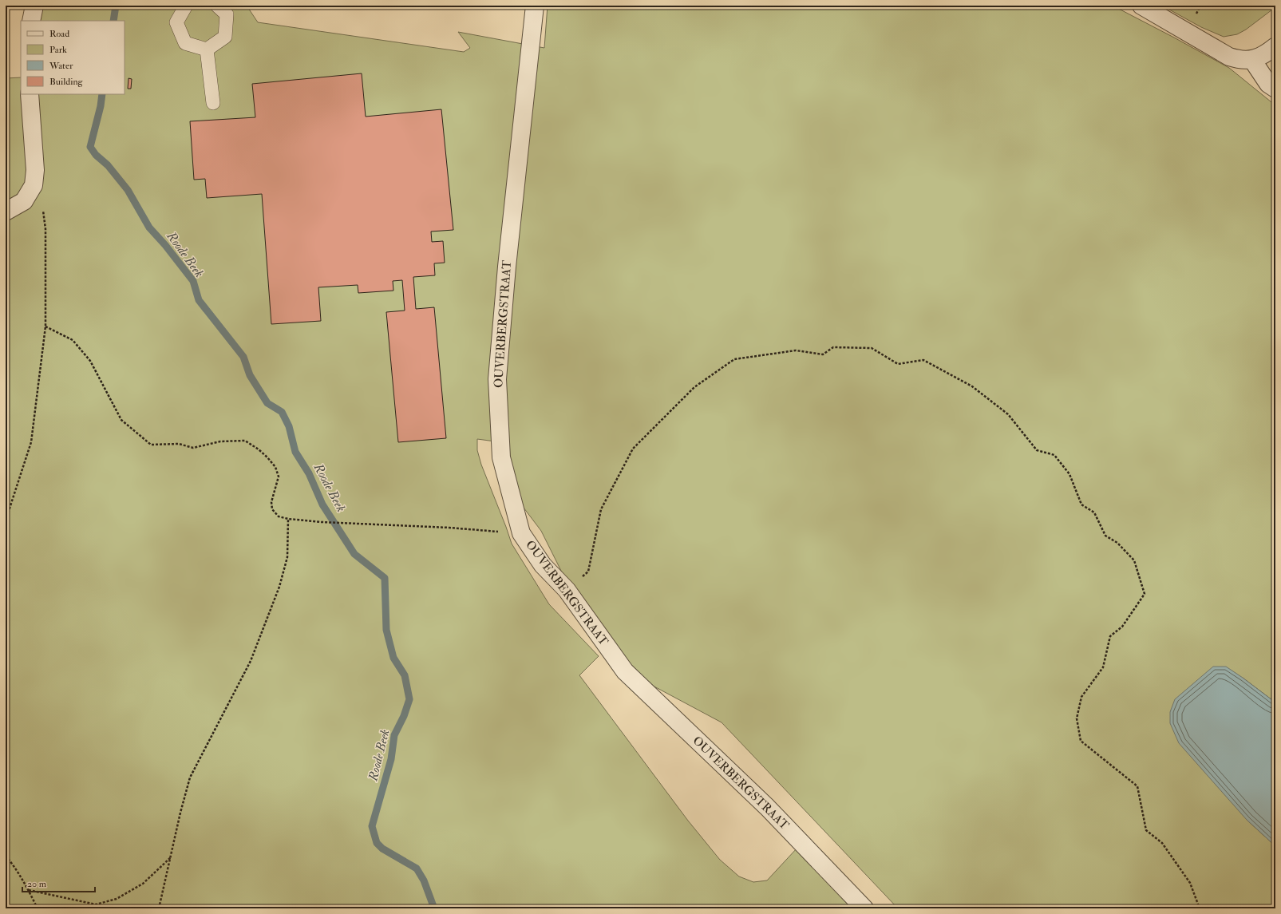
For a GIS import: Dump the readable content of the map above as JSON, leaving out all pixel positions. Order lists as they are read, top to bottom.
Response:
{
  "streets": {
    "street": ["OUVERBERGSTRAAT"]
  },
  "water": ["Roode Beek"],
  "legend": [
    "Road",
    "Park",
    "Water",
    "Building"
  ],
  "scale_bar": "20 m"
}
